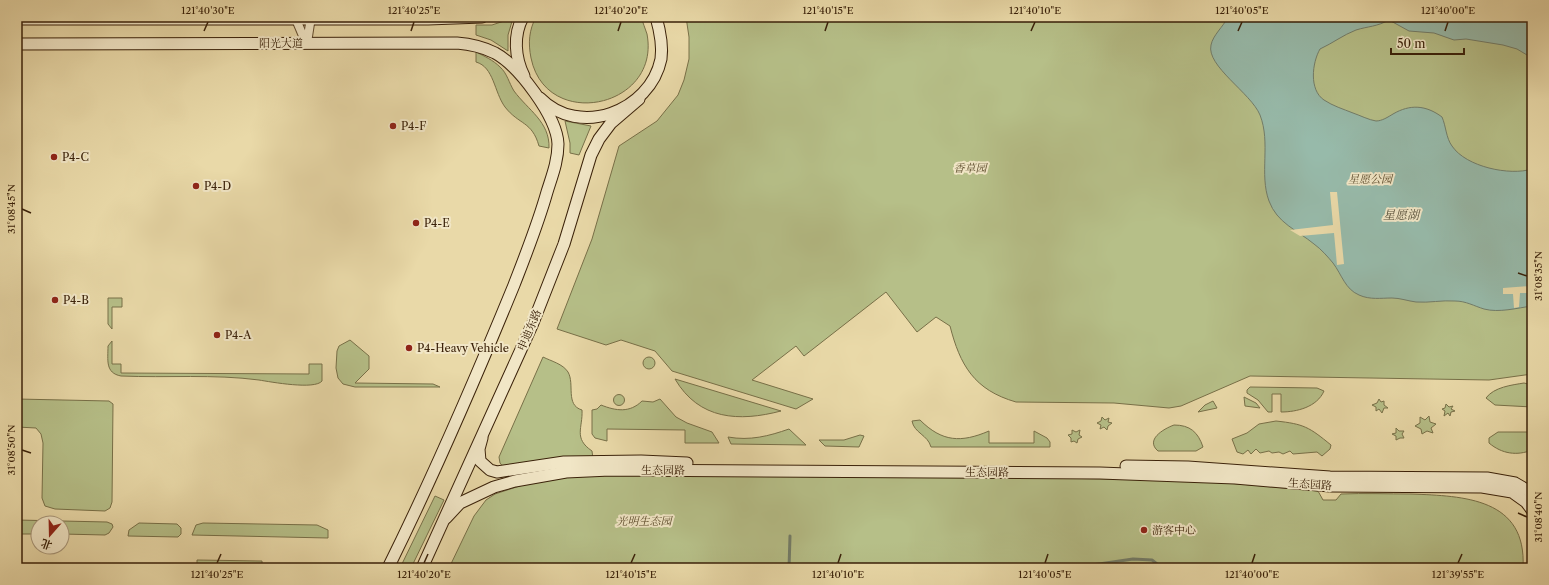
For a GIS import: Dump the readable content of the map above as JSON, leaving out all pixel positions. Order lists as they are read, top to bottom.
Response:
{
  "streets": {
    "street": ["阳光大道", "申迪东路", "生态园路"]
  },
  "crossings": [
    ["申迪东路", "生态园路"]
  ],
  "water": ["星愿湖"],
  "parks": ["香草园", "星愿公园", "光明生态园"],
  "places": [
    "P4-F",
    "P4-C",
    "P4-D",
    "P4-E",
    "P4-B",
    "P4-A",
    "P4-Heavy Vehicle",
    "游客中心"
  ],
  "scale_bar": "50 m",
  "north": "bottom",
  "coordinates": [
    "121°40'30\"E",
    "121°40'25\"E",
    "121°40'20\"E",
    "121°40'15\"E",
    "121°40'10\"E",
    "121°40'05\"E",
    "121°40'00\"E",
    "31°08'45\"N",
    "31°08'35\"N",
    "31°08'50\"N",
    "31°08'40\"N",
    "121°39'55\"E"
  ]
}
